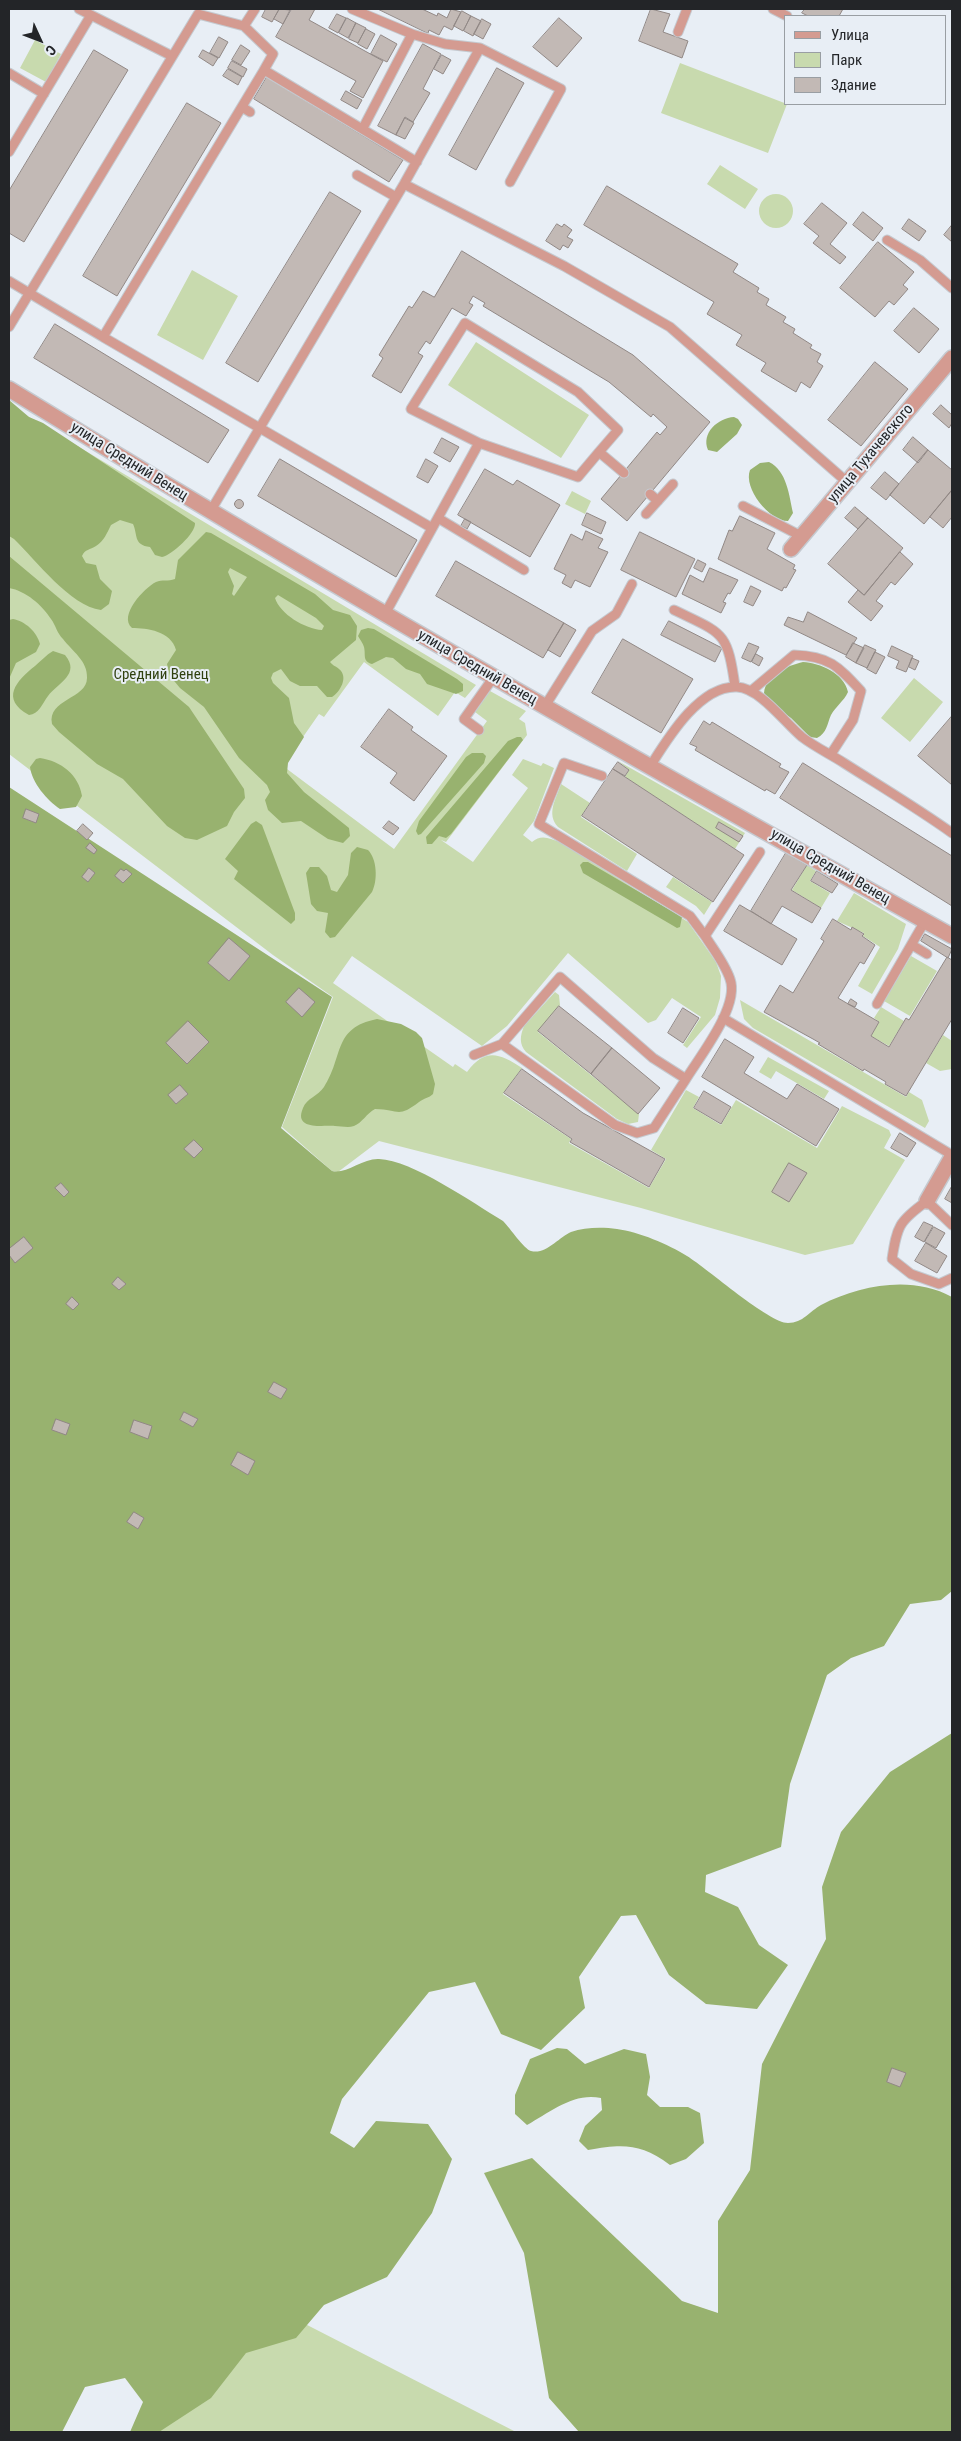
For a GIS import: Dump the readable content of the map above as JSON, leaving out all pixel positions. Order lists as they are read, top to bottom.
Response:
{
  "streets": {
    "street": ["улица Тухачевского", "улица Средний Венец"]
  },
  "parks": ["Средний Венец"],
  "legend": ["Улица", "Парк", "Здание"],
  "north": "bottom right"
}
